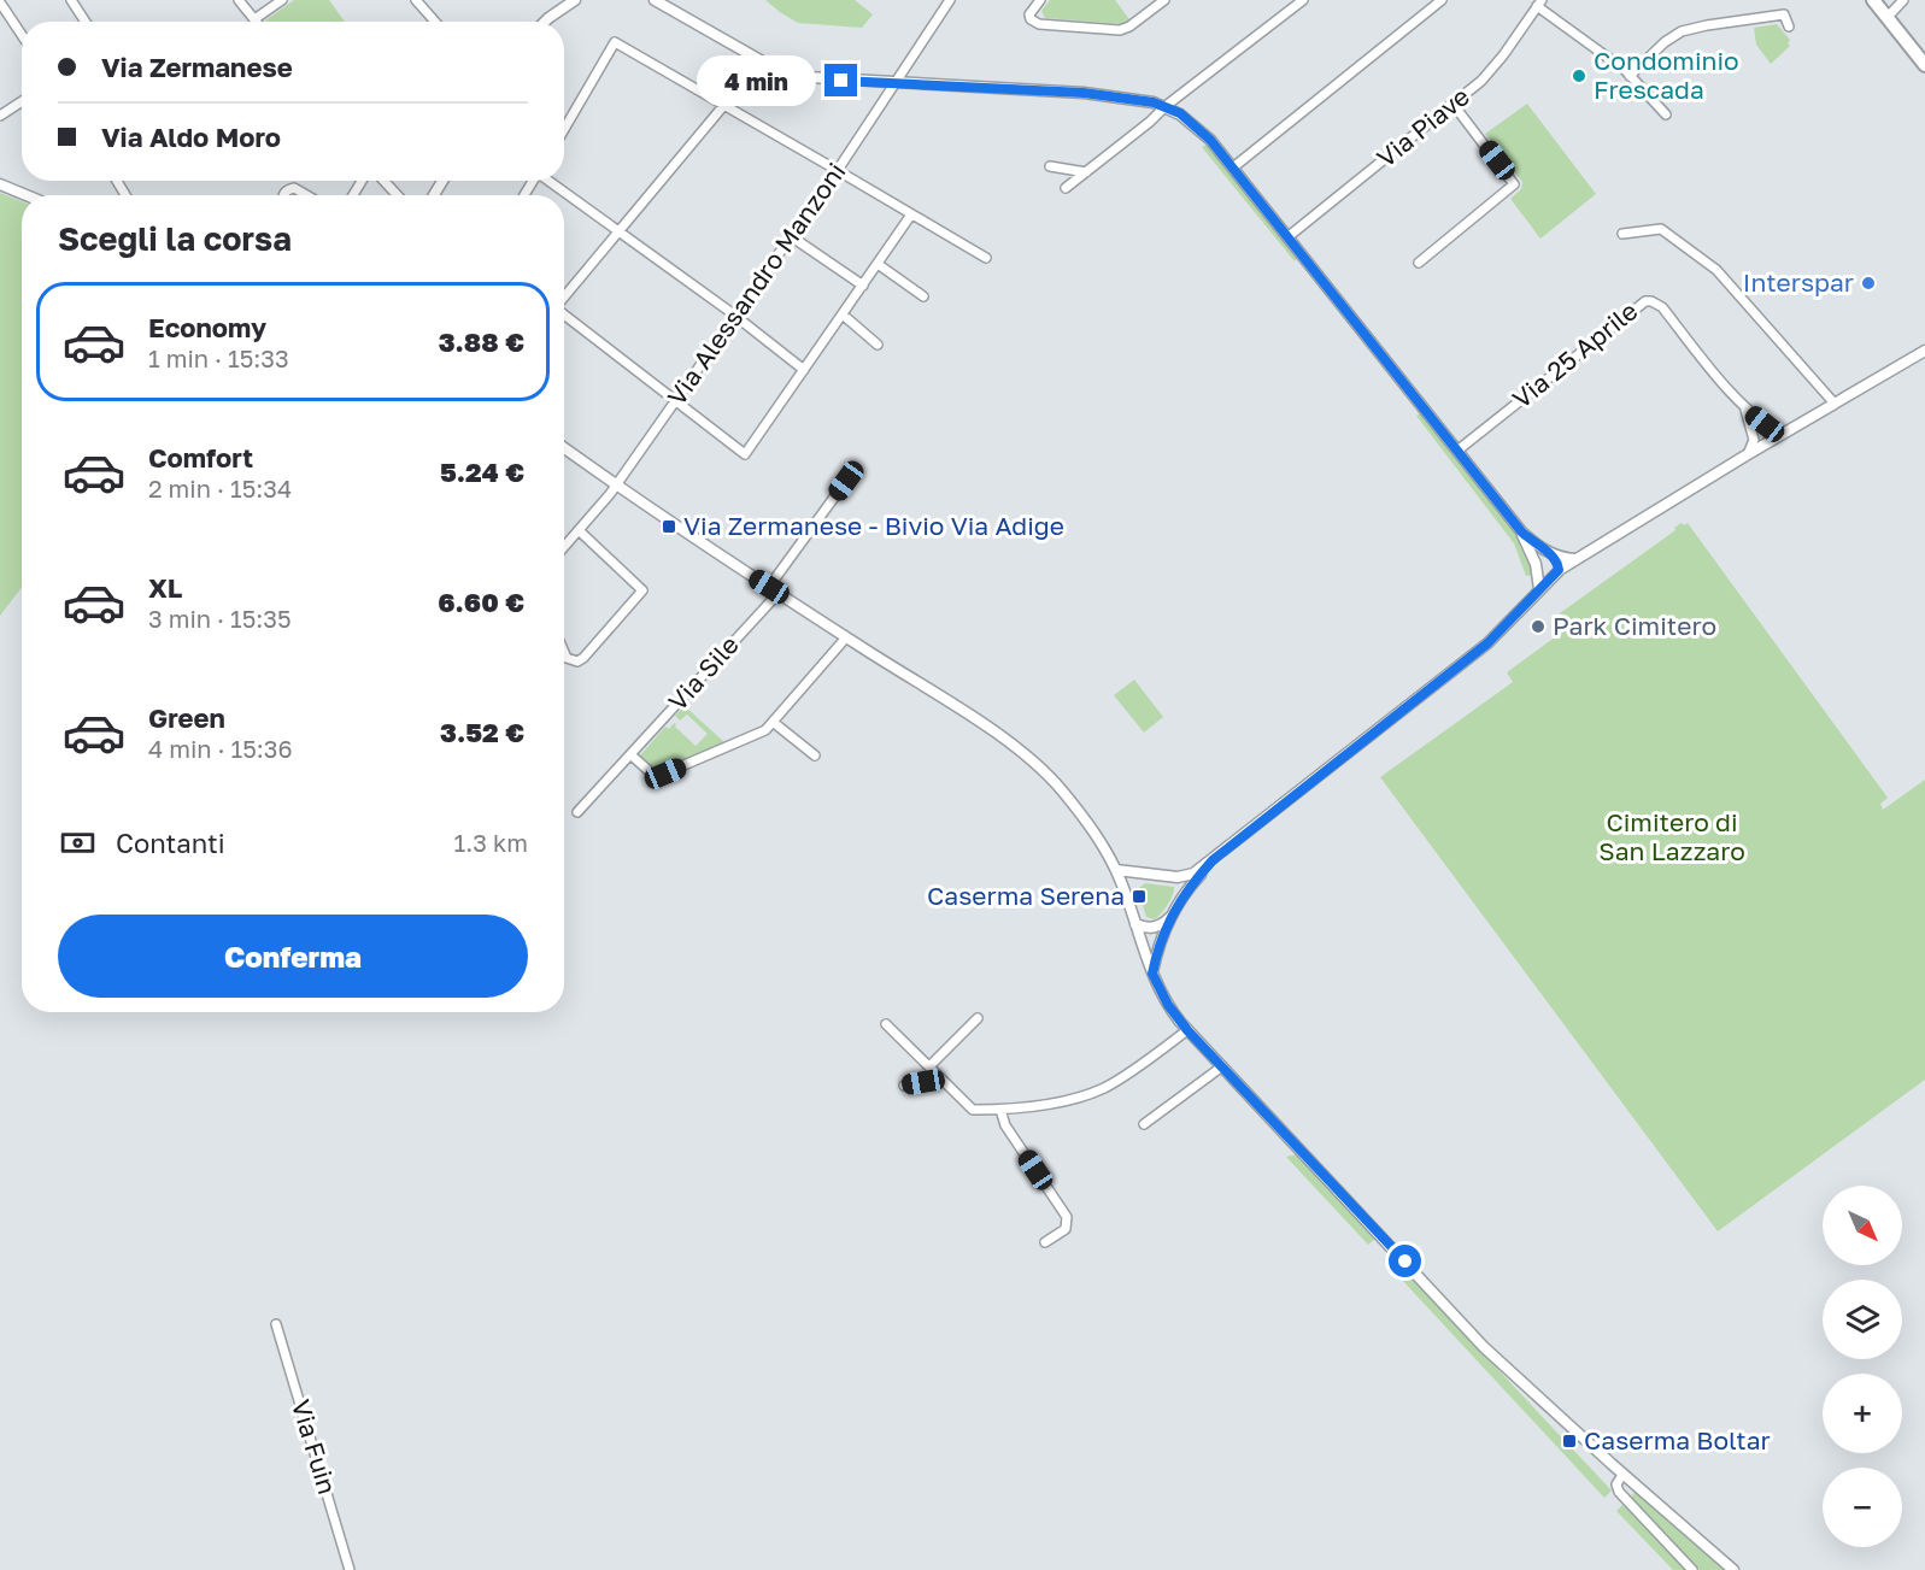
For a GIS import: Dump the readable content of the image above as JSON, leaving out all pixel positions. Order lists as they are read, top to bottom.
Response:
{
  "streets": {
    "street": [
      "Via Piave",
      "Via Alessandro Manzoni",
      "Via 25 Aprile",
      "Via Sile",
      "Via Fuin"
    ]
  },
  "parks": ["Cimitero di San Lazzaro"],
  "places": {
    "other": ["Condominio Frescada", "Interspar", "Park Cimitero"],
    "transit": ["Via Zermanese - Bivio Via Adige", "Caserma Serena", "Caserma Boltar"]
  },
  "north": "bottom right",
  "page": {
    "banner": ["Via Zermanese", "Via Aldo Moro"],
    "bubble": "4 min",
    "heading": "Scegli la corsa",
    "list": [
      {
        "name": "Economy",
        "note": "1 min · 15:33",
        "value": "3.88 €"
      },
      {
        "name": "Comfort",
        "note": "2 min · 15:34",
        "value": "5.24 €"
      },
      {
        "name": "XL",
        "note": "3 min · 15:35",
        "value": "6.60 €"
      },
      {
        "name": "Green",
        "note": "4 min · 15:36",
        "value": "3.52 €"
      }
    ],
    "pay": ["Contanti", "1.3 km"],
    "buttons": "Conferma",
    "map_buttons": ["+", "−"]
  }
}
